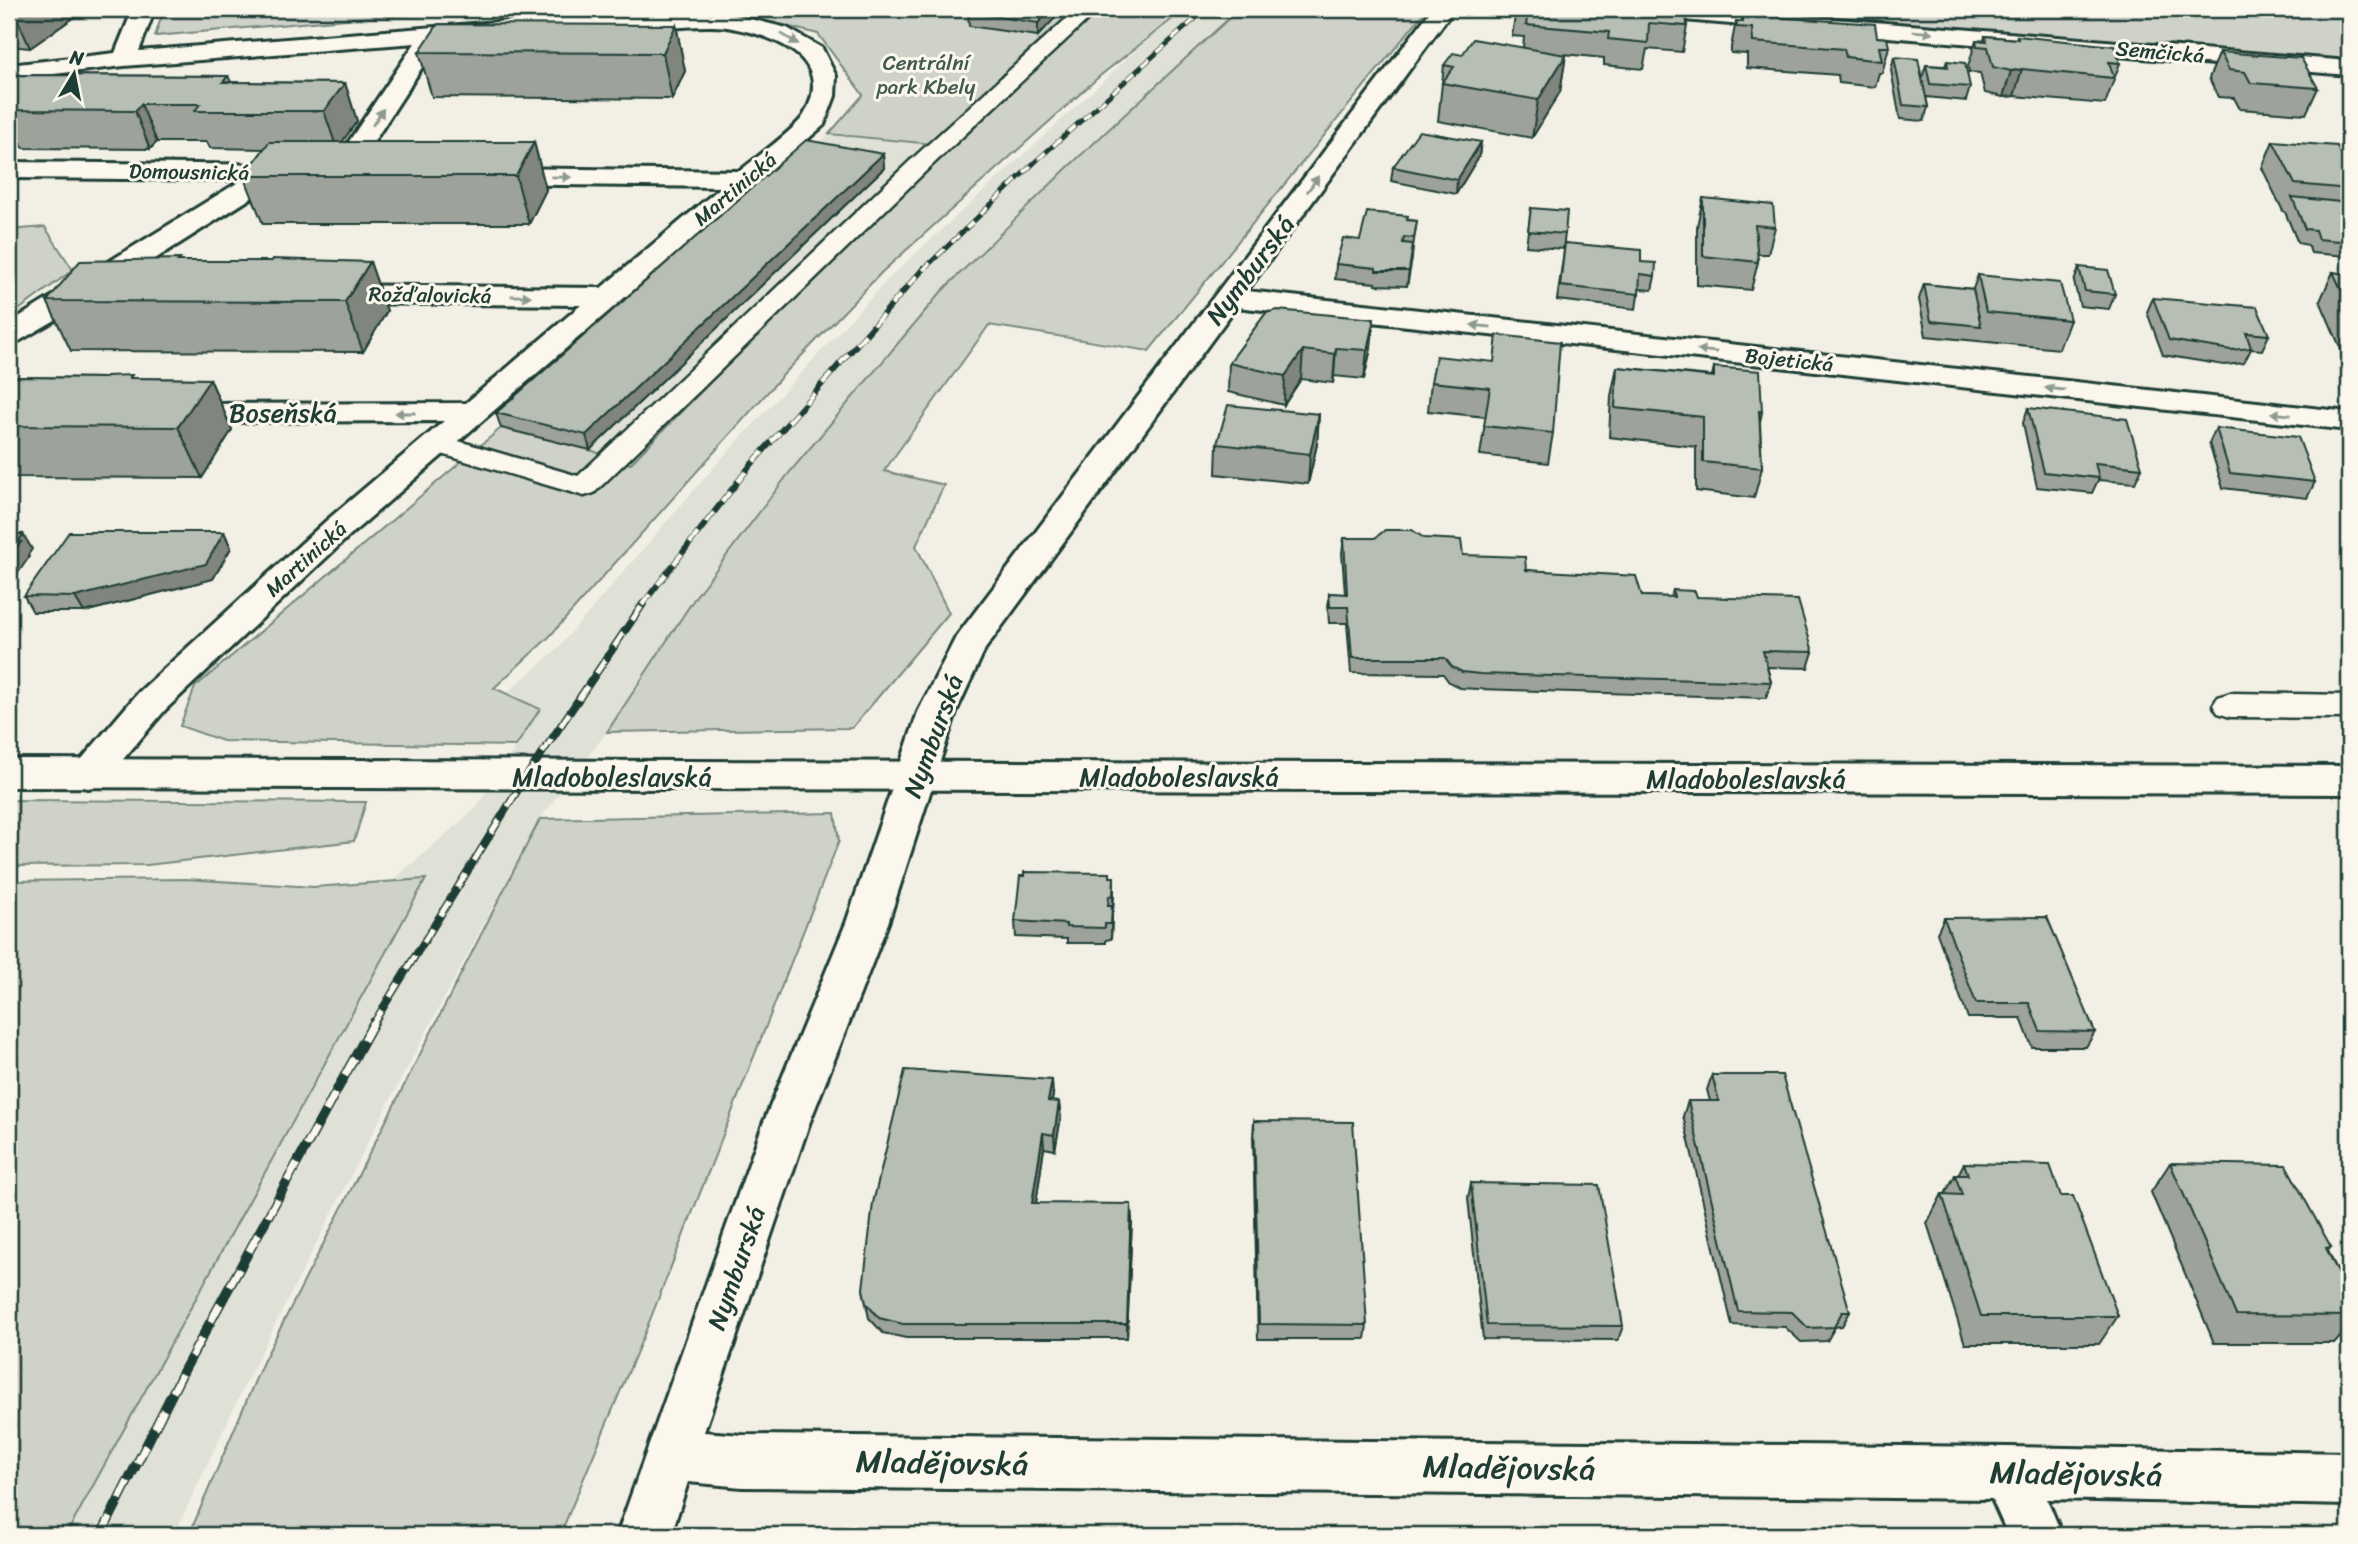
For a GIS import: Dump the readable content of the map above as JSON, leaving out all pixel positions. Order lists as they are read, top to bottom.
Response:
{
  "streets": {
    "street": [
      "Semčická",
      "Domousnická",
      "Martinická",
      "Nymburská",
      "Rožďalovická",
      "Bojetická",
      "Boseňská",
      "Mladoboleslavská",
      "Mladějovská"
    ]
  },
  "crossings": [
    ["Martinická", "Rožďalovická"],
    ["Martinická", "Boseňská"],
    ["Martinická", "Mladoboleslavská"],
    ["Nymburská", "Bojetická"],
    ["Nymburská", "Mladoboleslavská"],
    ["Nymburská", "Mladějovská"]
  ],
  "one_way": ["Semčická", "Bojetická", "Boseňská"],
  "parks": ["Centrální park Kbely"],
  "north": "top"
}
